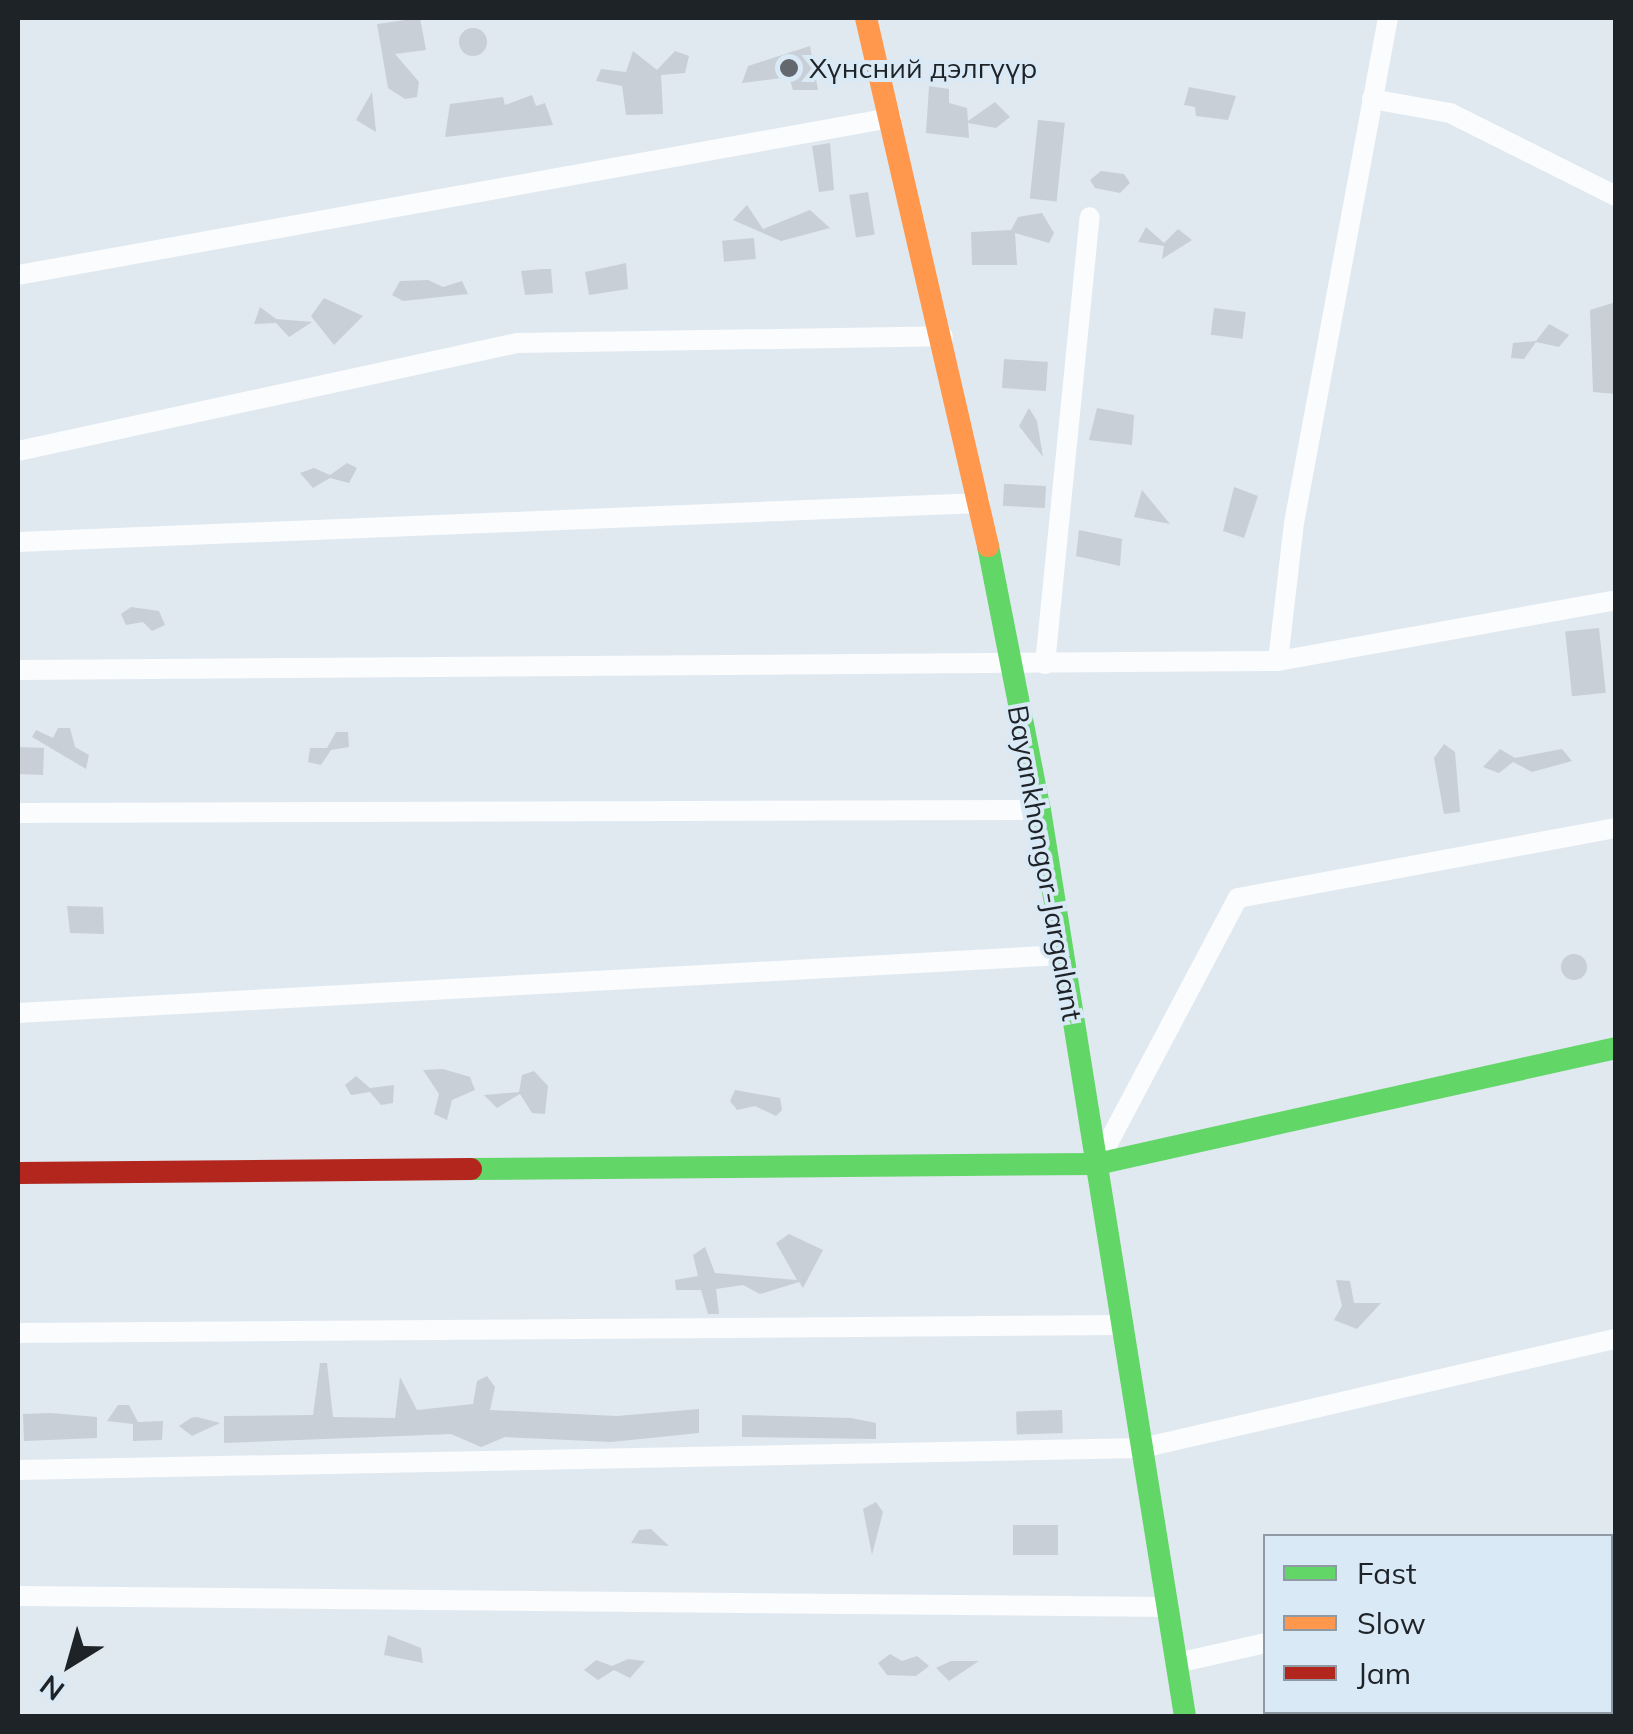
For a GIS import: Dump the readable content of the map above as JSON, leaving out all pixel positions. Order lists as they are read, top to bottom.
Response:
{
  "streets": {
    "street": ["Bayankhongor-Jargalant"]
  },
  "places": ["Хүнсний дэлгүүр"],
  "legend": ["Fast", "Slow", "Jam"],
  "north": "bottom left"
}
